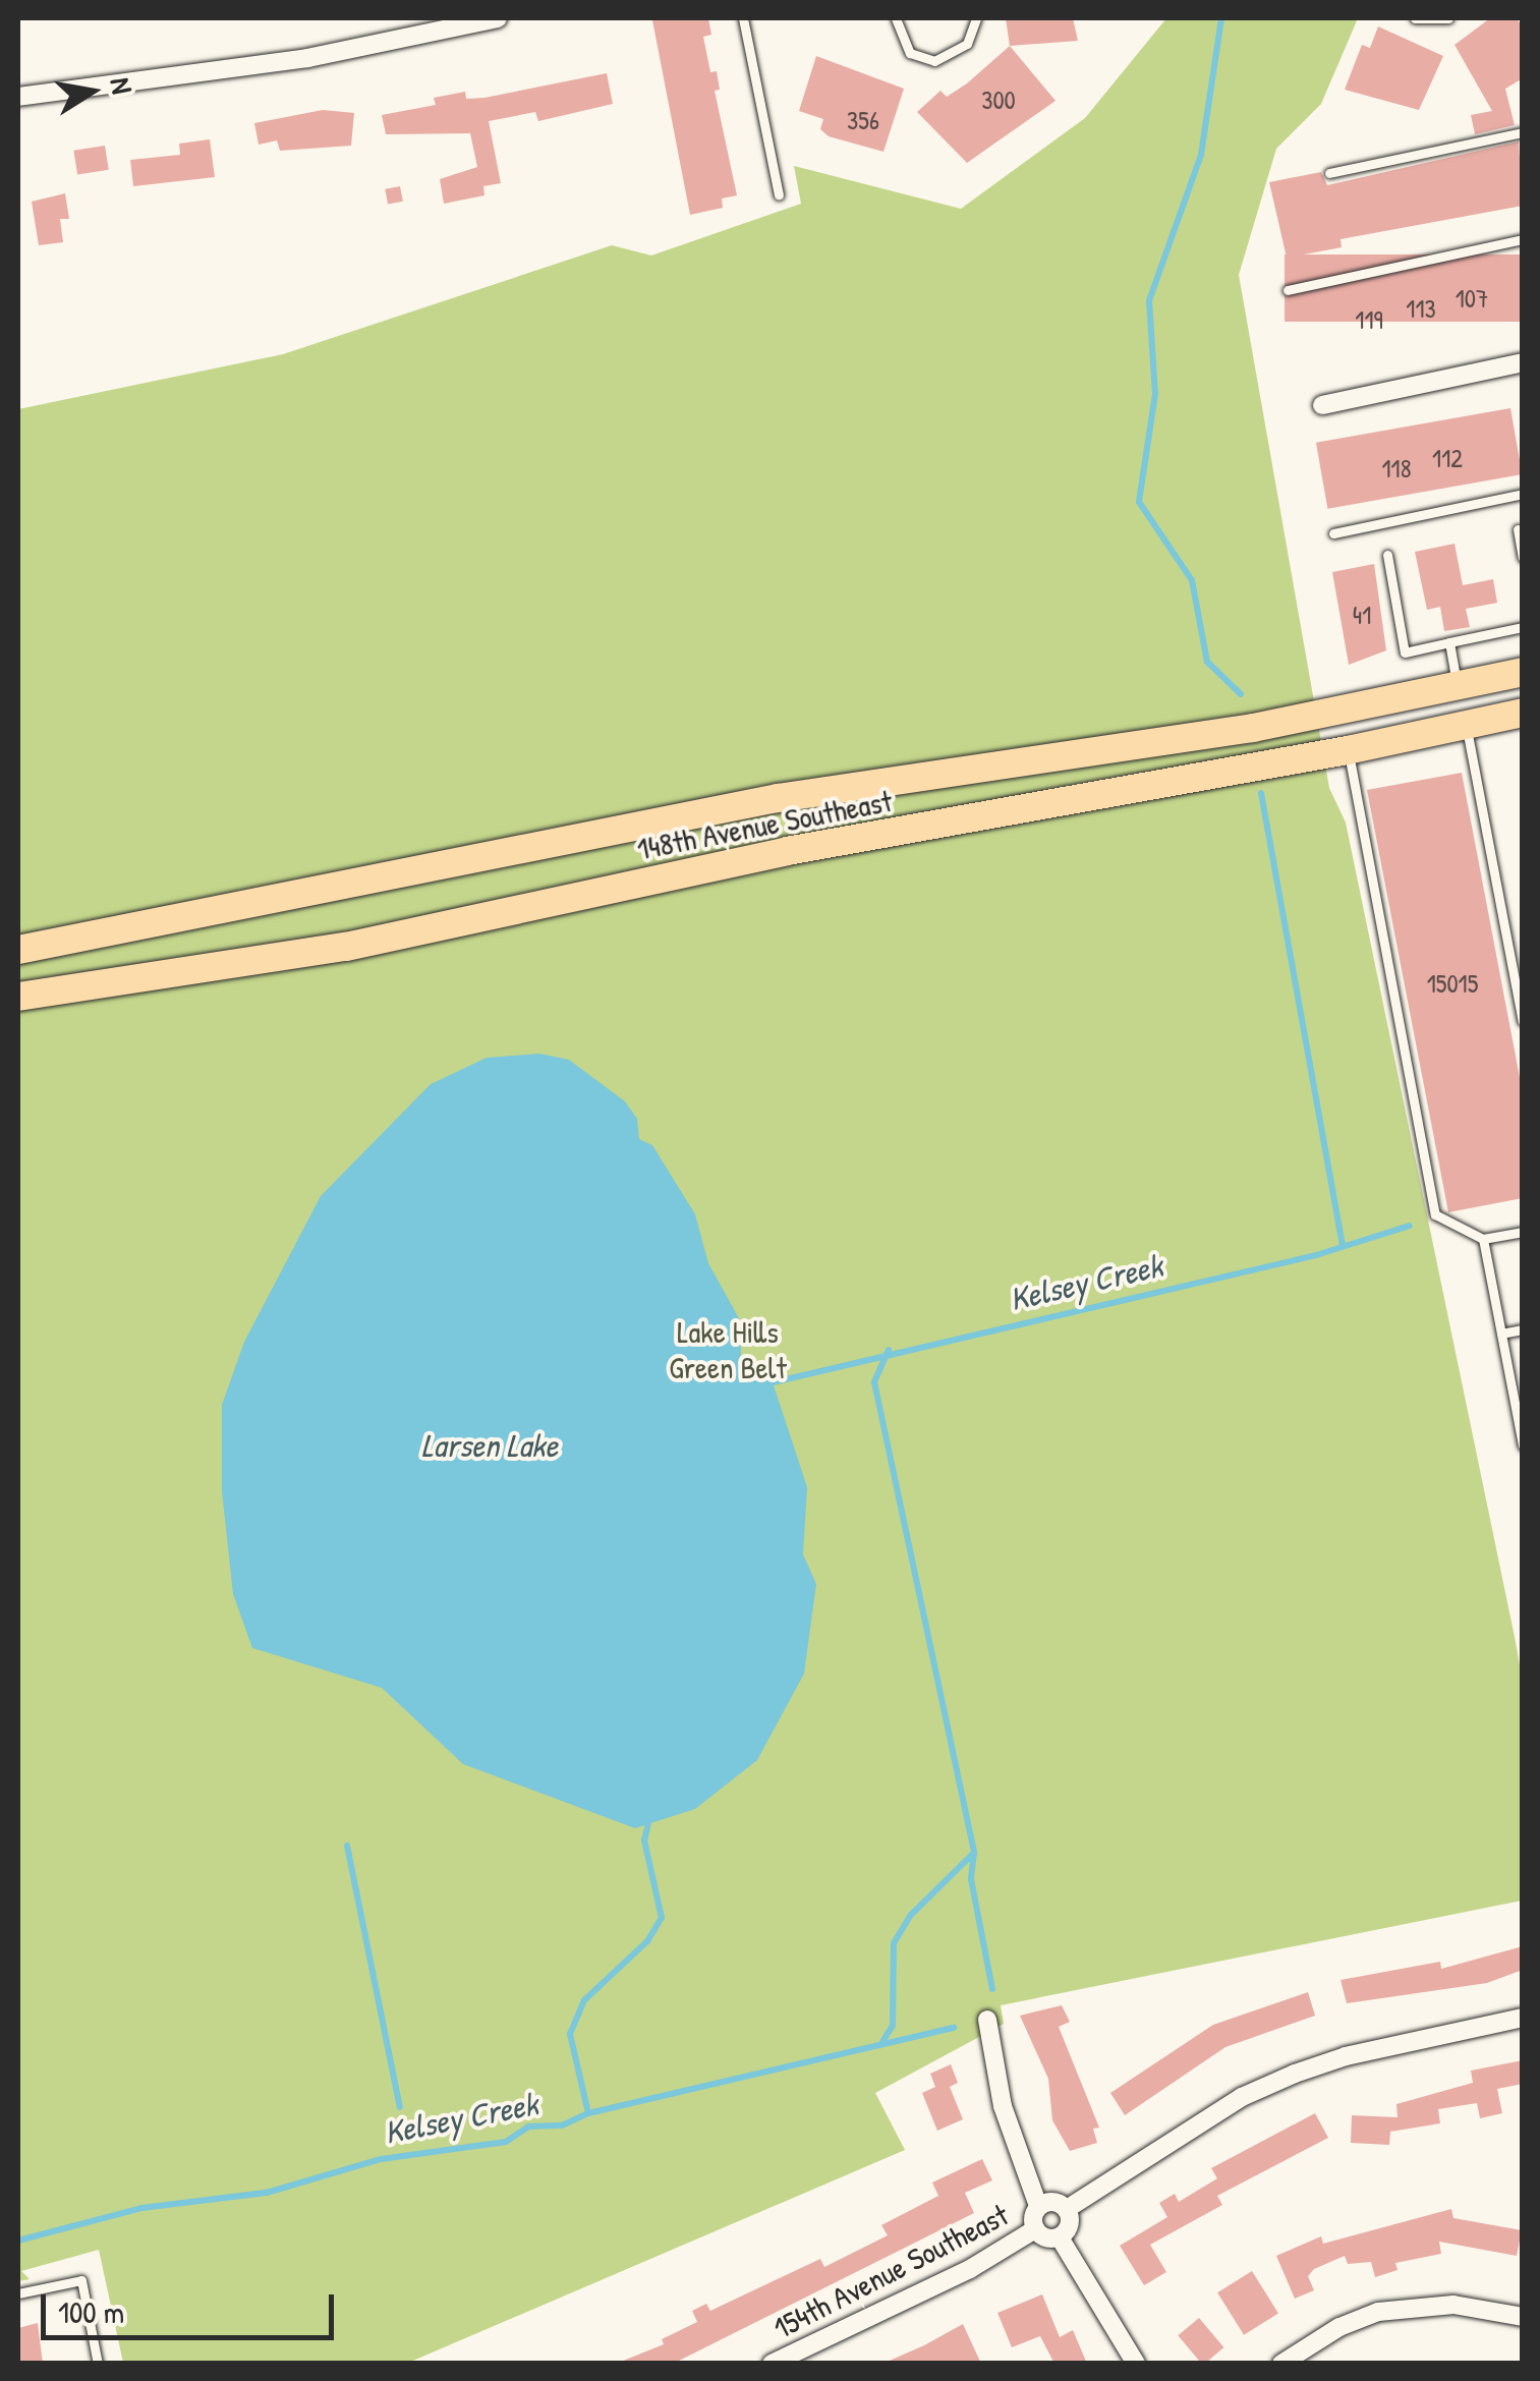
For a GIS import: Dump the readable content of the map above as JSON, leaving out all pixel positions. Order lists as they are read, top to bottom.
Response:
{
  "streets": {
    "main road": ["148th Avenue Southeast"],
    "street": ["154th Avenue Southeast"]
  },
  "water": ["Kelsey Creek", "Larsen Lake"],
  "parks": ["Lake Hills Green Belt"],
  "house_numbers": [
    "300",
    "356",
    "107",
    "113",
    "119",
    "112",
    "118",
    "41",
    "15015"
  ],
  "scale_bar": "100 m",
  "north": "right"
}
